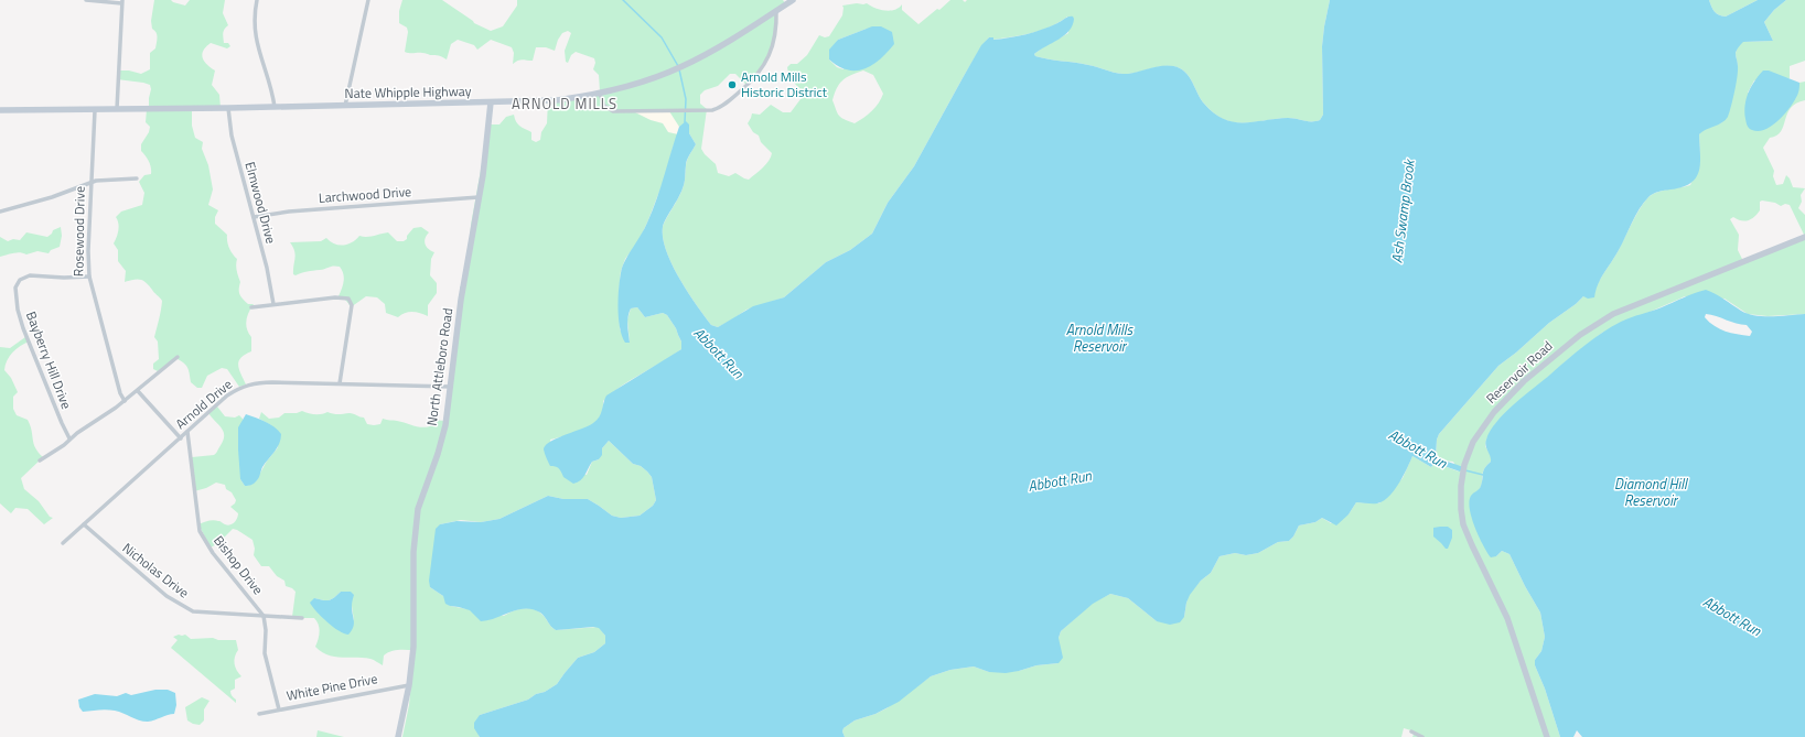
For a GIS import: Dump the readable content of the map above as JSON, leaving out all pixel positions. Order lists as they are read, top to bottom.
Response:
{
  "streets": {
    "street": [
      "Nate Whipple Highway",
      "Larchwood Drive",
      "Elmwood Drive",
      "Rosewood Drive",
      "Bayberry Hill Drive",
      "North Attleboro Road",
      "Reservoir Road",
      "Arnold Drive",
      "Bishop Drive",
      "Nicholas Drive",
      "White Pine Drive"
    ]
  },
  "crossings": [
    ["Nate Whipple Highway", "Elmwood Drive"],
    ["Nate Whipple Highway", "Rosewood Drive"],
    ["Nate Whipple Highway", "North Attleboro Road"],
    ["Larchwood Drive", "Elmwood Drive"],
    ["Larchwood Drive", "North Attleboro Road"],
    ["Rosewood Drive", "Bayberry Hill Drive"],
    ["North Attleboro Road", "Arnold Drive"],
    ["North Attleboro Road", "White Pine Drive"],
    ["Arnold Drive", "Bishop Drive"],
    ["Arnold Drive", "Nicholas Drive"],
    ["Bishop Drive", "Nicholas Drive"]
  ],
  "districts": ["ARNOLD MILLS"],
  "water": [
    "Ash Swamp Brook",
    "Arnold Mills Reservoir",
    "Abbott Run",
    "Diamond Hill Reservoir"
  ],
  "places": ["Arnold Mills Historic District"]
}
